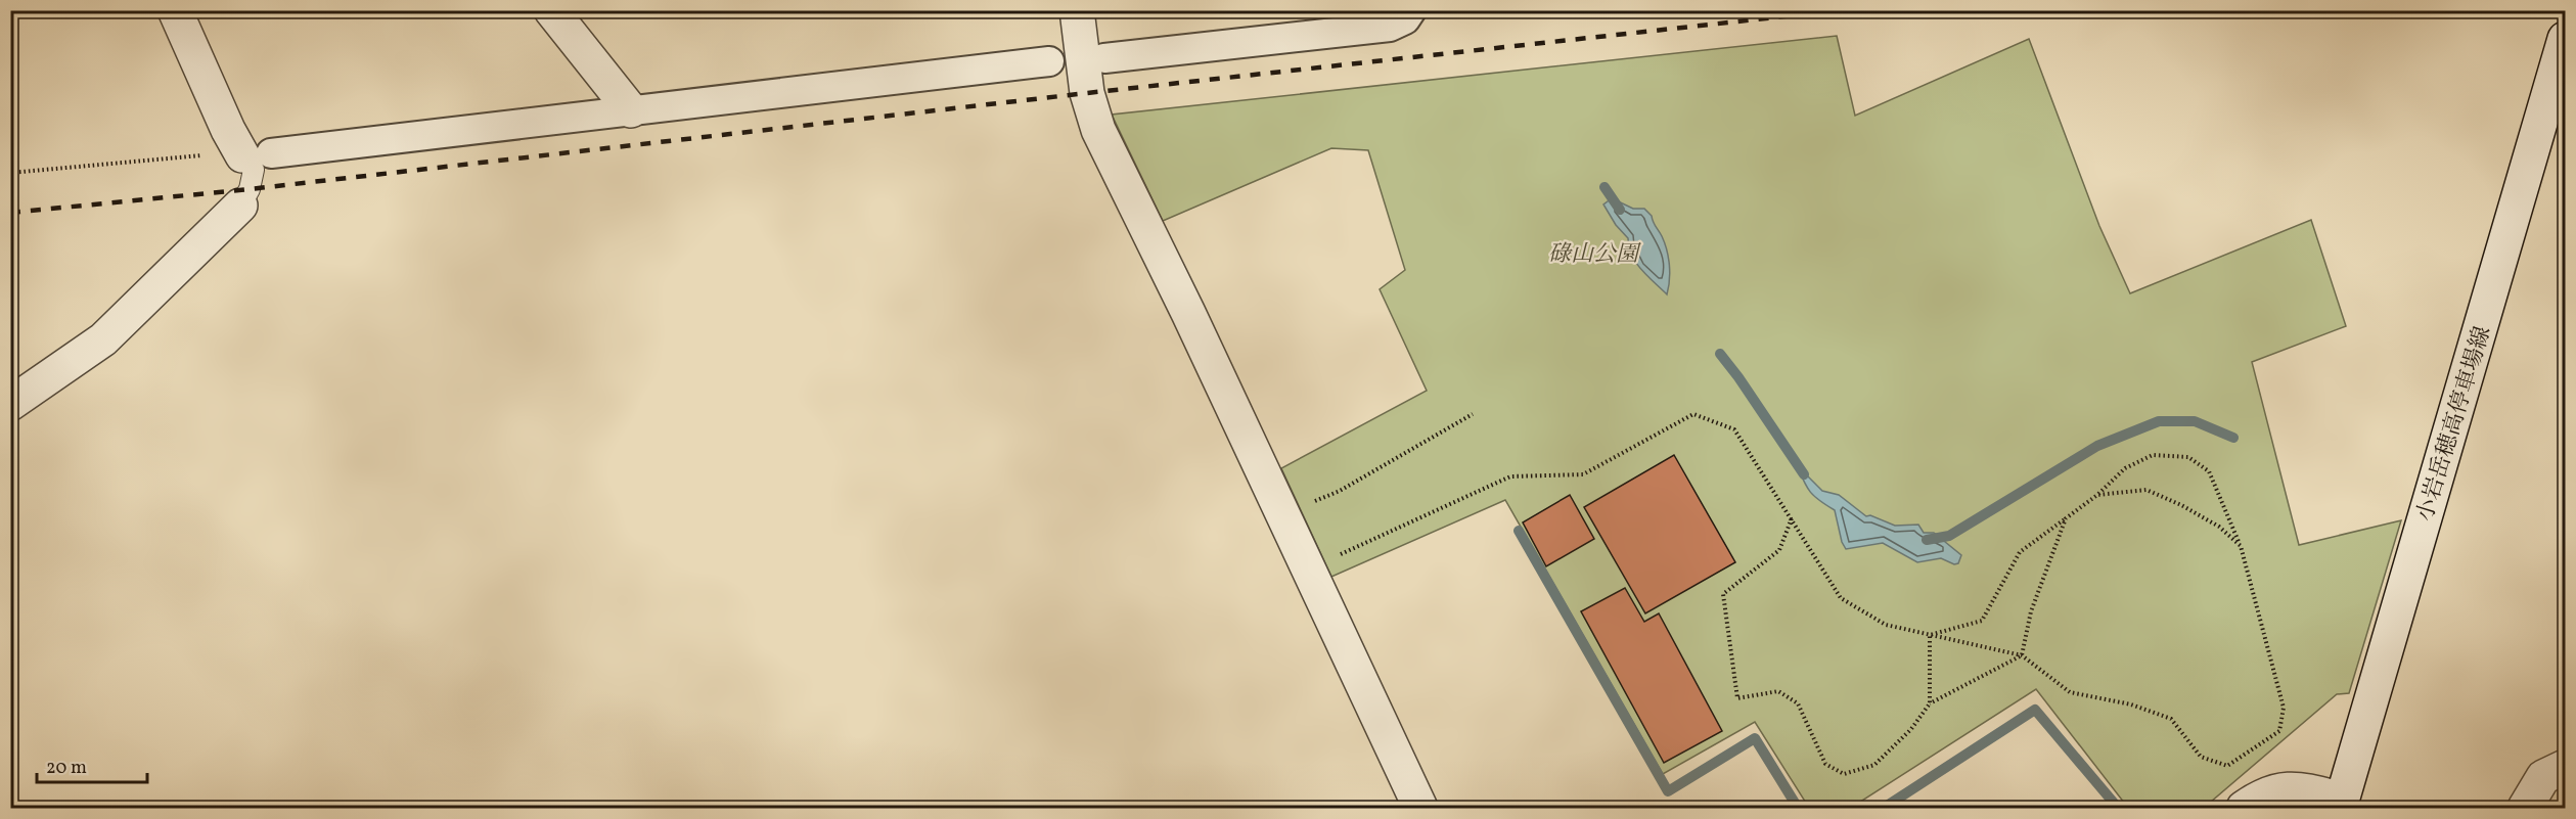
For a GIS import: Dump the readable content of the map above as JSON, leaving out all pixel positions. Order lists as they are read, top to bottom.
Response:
{
  "streets": {
    "street": ["小岩岳穂高停車場線"]
  },
  "parks": ["碌山公園"],
  "scale_bar": "20 m"
}
